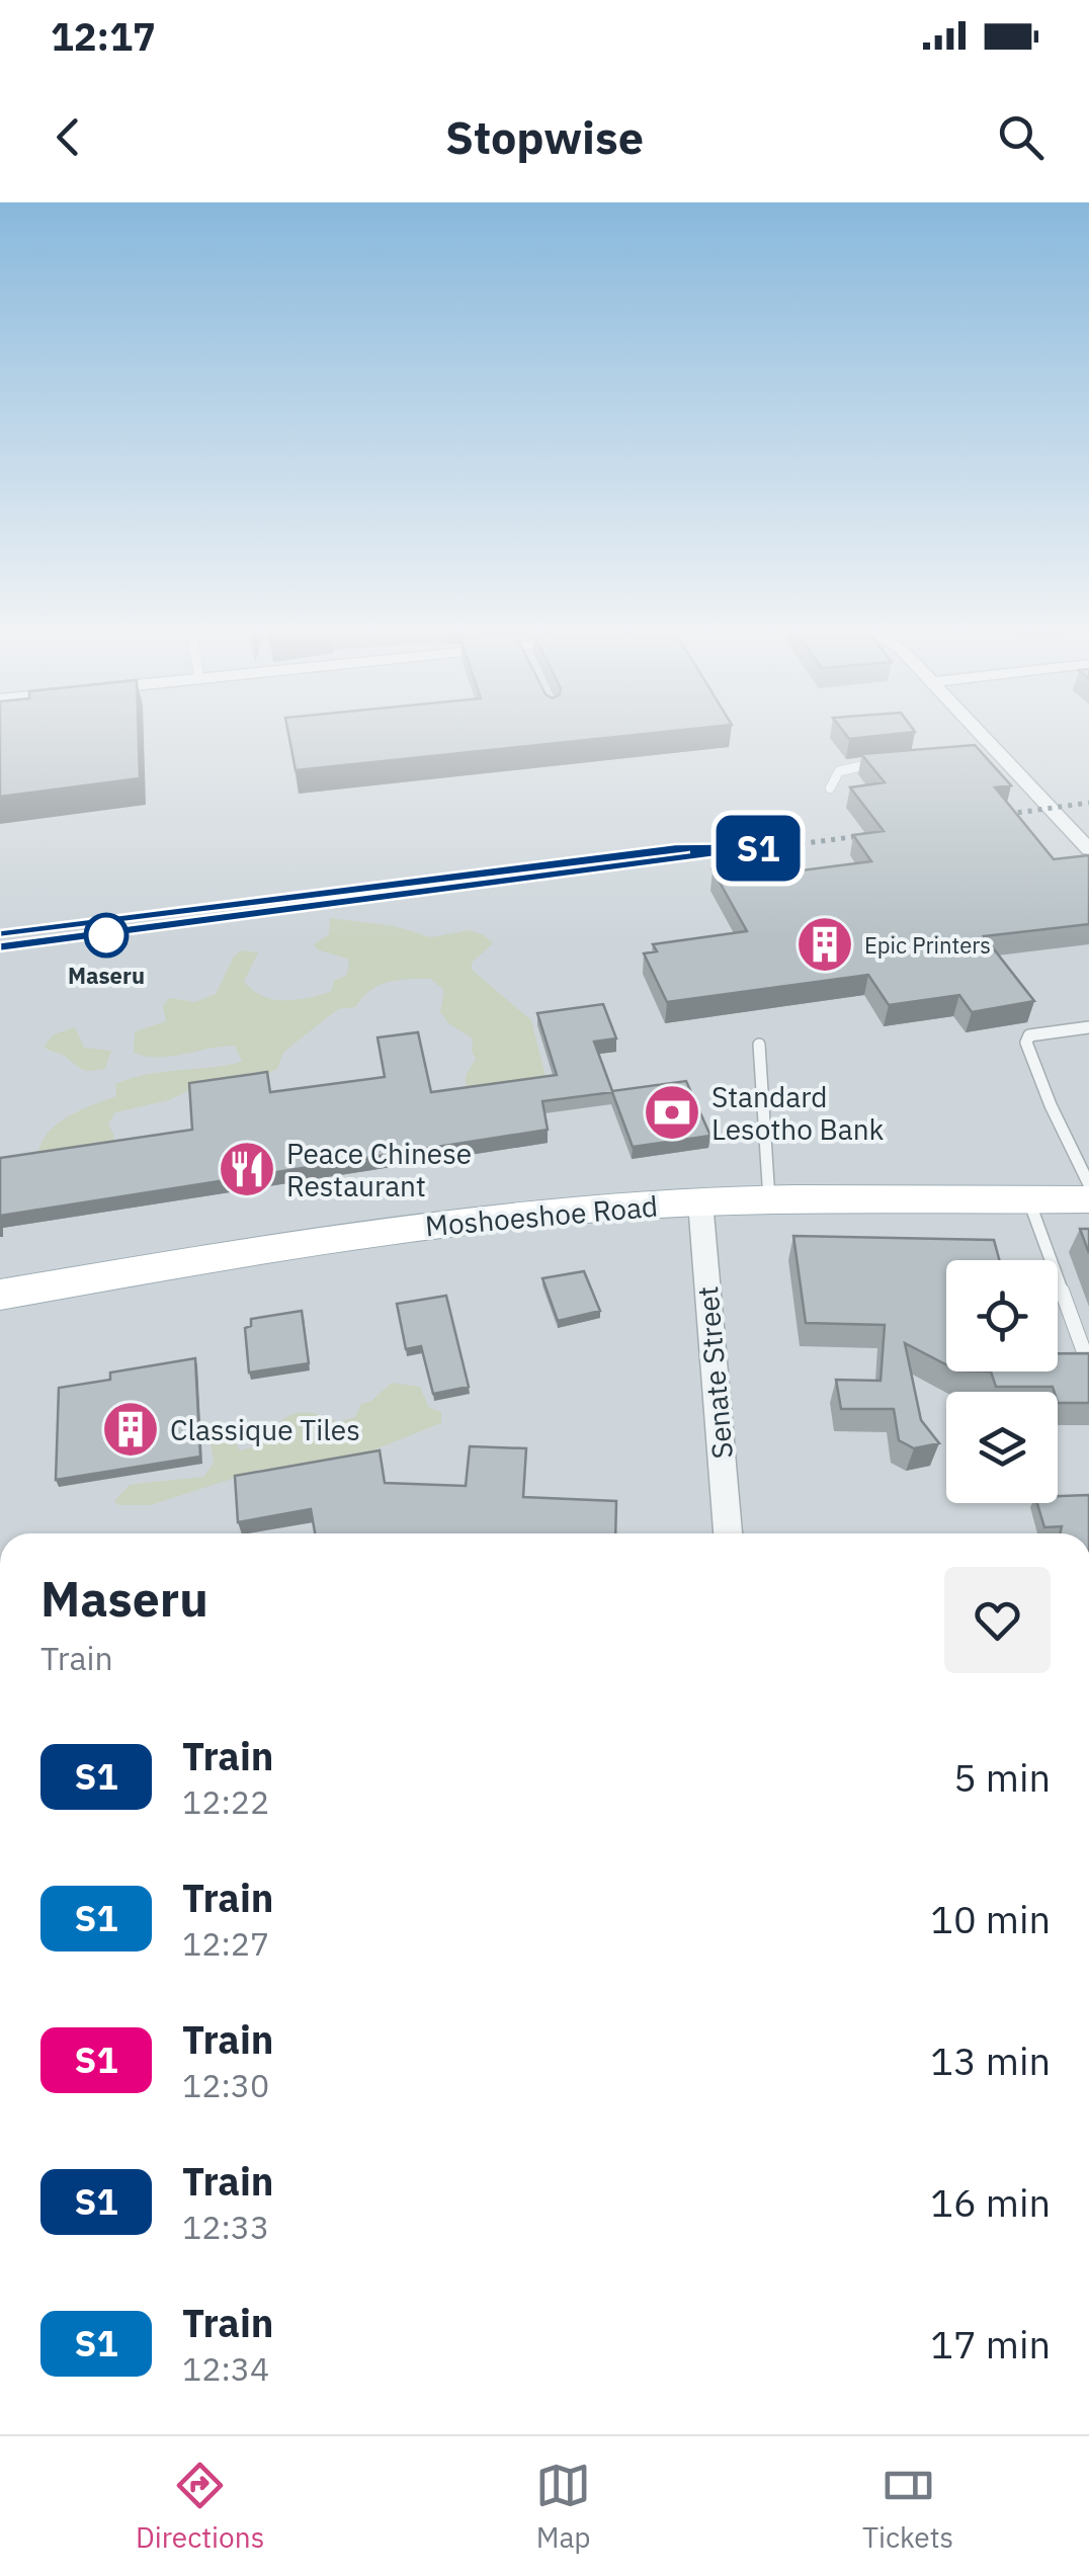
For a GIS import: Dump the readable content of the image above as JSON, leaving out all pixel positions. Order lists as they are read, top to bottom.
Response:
{
  "streets": {
    "main road": ["Moshoeshoe Road"],
    "street": ["Senate Street"]
  },
  "crossings": [
    ["Moshoeshoe Road", "Senate Street"]
  ],
  "places": {
    "other": ["Maseru"],
    "building": ["Epic Printers", "Classique Tiles"],
    "bank": ["Standard Lesotho Bank"],
    "restaurant": ["Peace Chinese Restaurant"]
  },
  "page": {
    "status": "12:17",
    "header": "Stopwise",
    "on_map": "S1",
    "heading": ["Maseru", "Train"],
    "list": [
      {
        "mark": "S1",
        "name": "Train",
        "note": "12:22",
        "value": "5 min"
      },
      {
        "mark": "S1",
        "name": "Train",
        "note": "12:27",
        "value": "10 min"
      },
      {
        "mark": "S1",
        "name": "Train",
        "note": "12:30",
        "value": "13 min"
      },
      {
        "mark": "S1",
        "name": "Train",
        "note": "12:33",
        "value": "16 min"
      },
      {
        "mark": "S1",
        "name": "Train",
        "note": "12:34",
        "value": "17 min"
      }
    ],
    "tabs": ["Directions", "Map", "Tickets"]
  }
}
